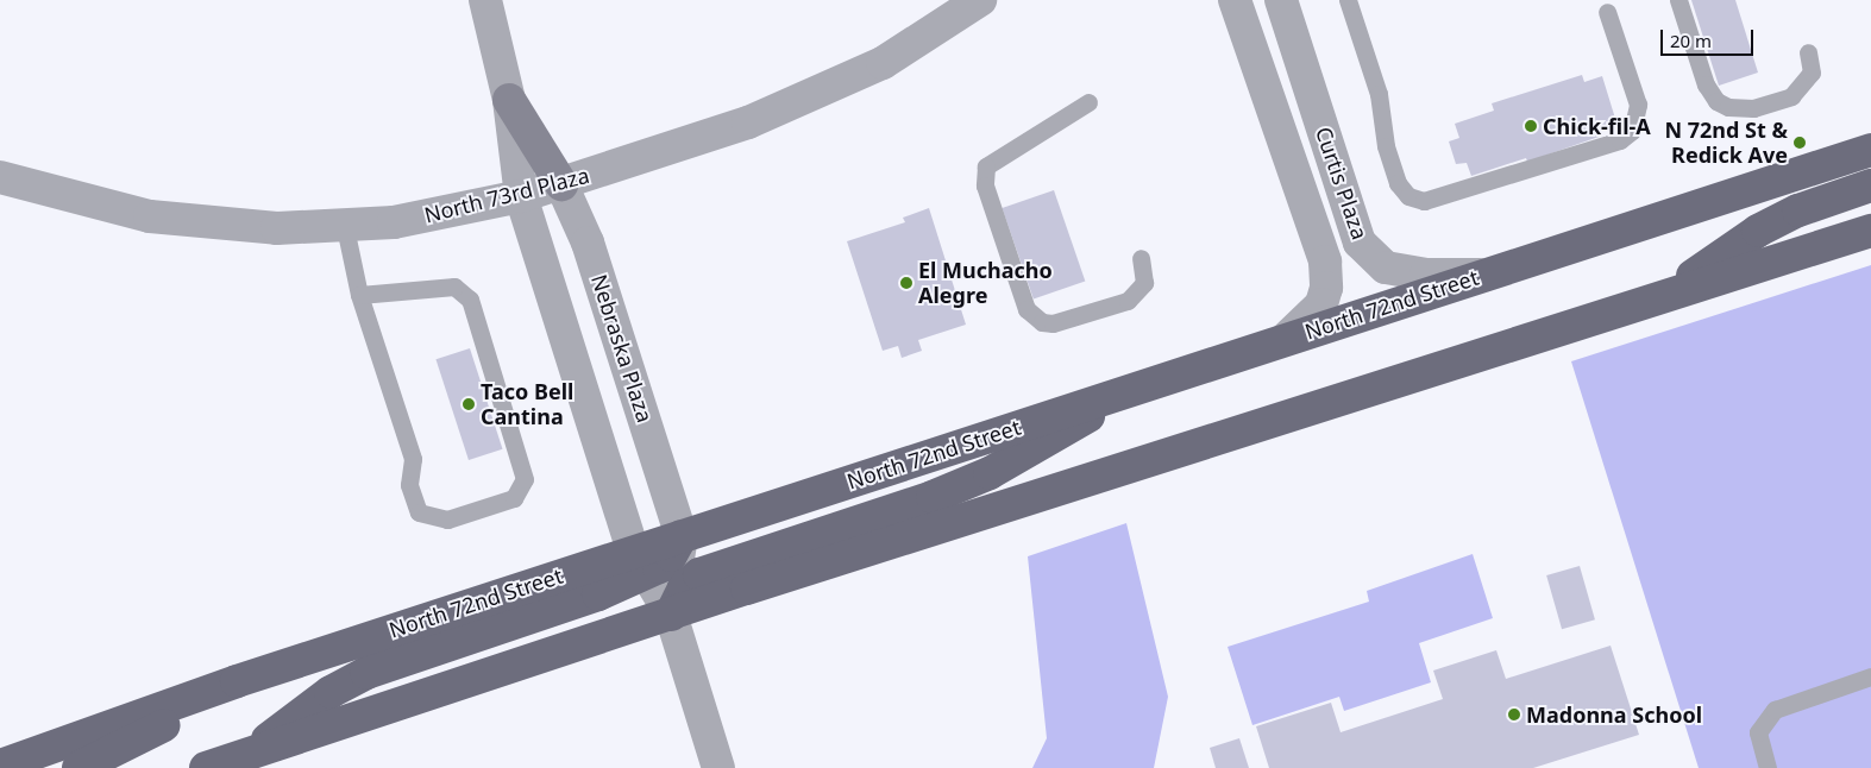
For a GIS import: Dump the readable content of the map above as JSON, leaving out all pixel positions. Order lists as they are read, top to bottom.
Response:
{
  "streets": {
    "main road": ["North 72nd Street"],
    "street": ["Curtis Plaza", "North 73rd Plaza", "Nebraska Plaza"]
  },
  "crossings": [
    ["Curtis Plaza", "North 72nd Street"],
    ["North 73rd Plaza", "Nebraska Plaza"],
    ["North 72nd Street", "Nebraska Plaza"]
  ],
  "places": [
    "Chick-fil-A",
    "N 72nd St & Redick Ave",
    "El Muchacho Alegre",
    "Taco Bell Cantina",
    "Madonna School"
  ],
  "scale_bar": "20 m"
}
